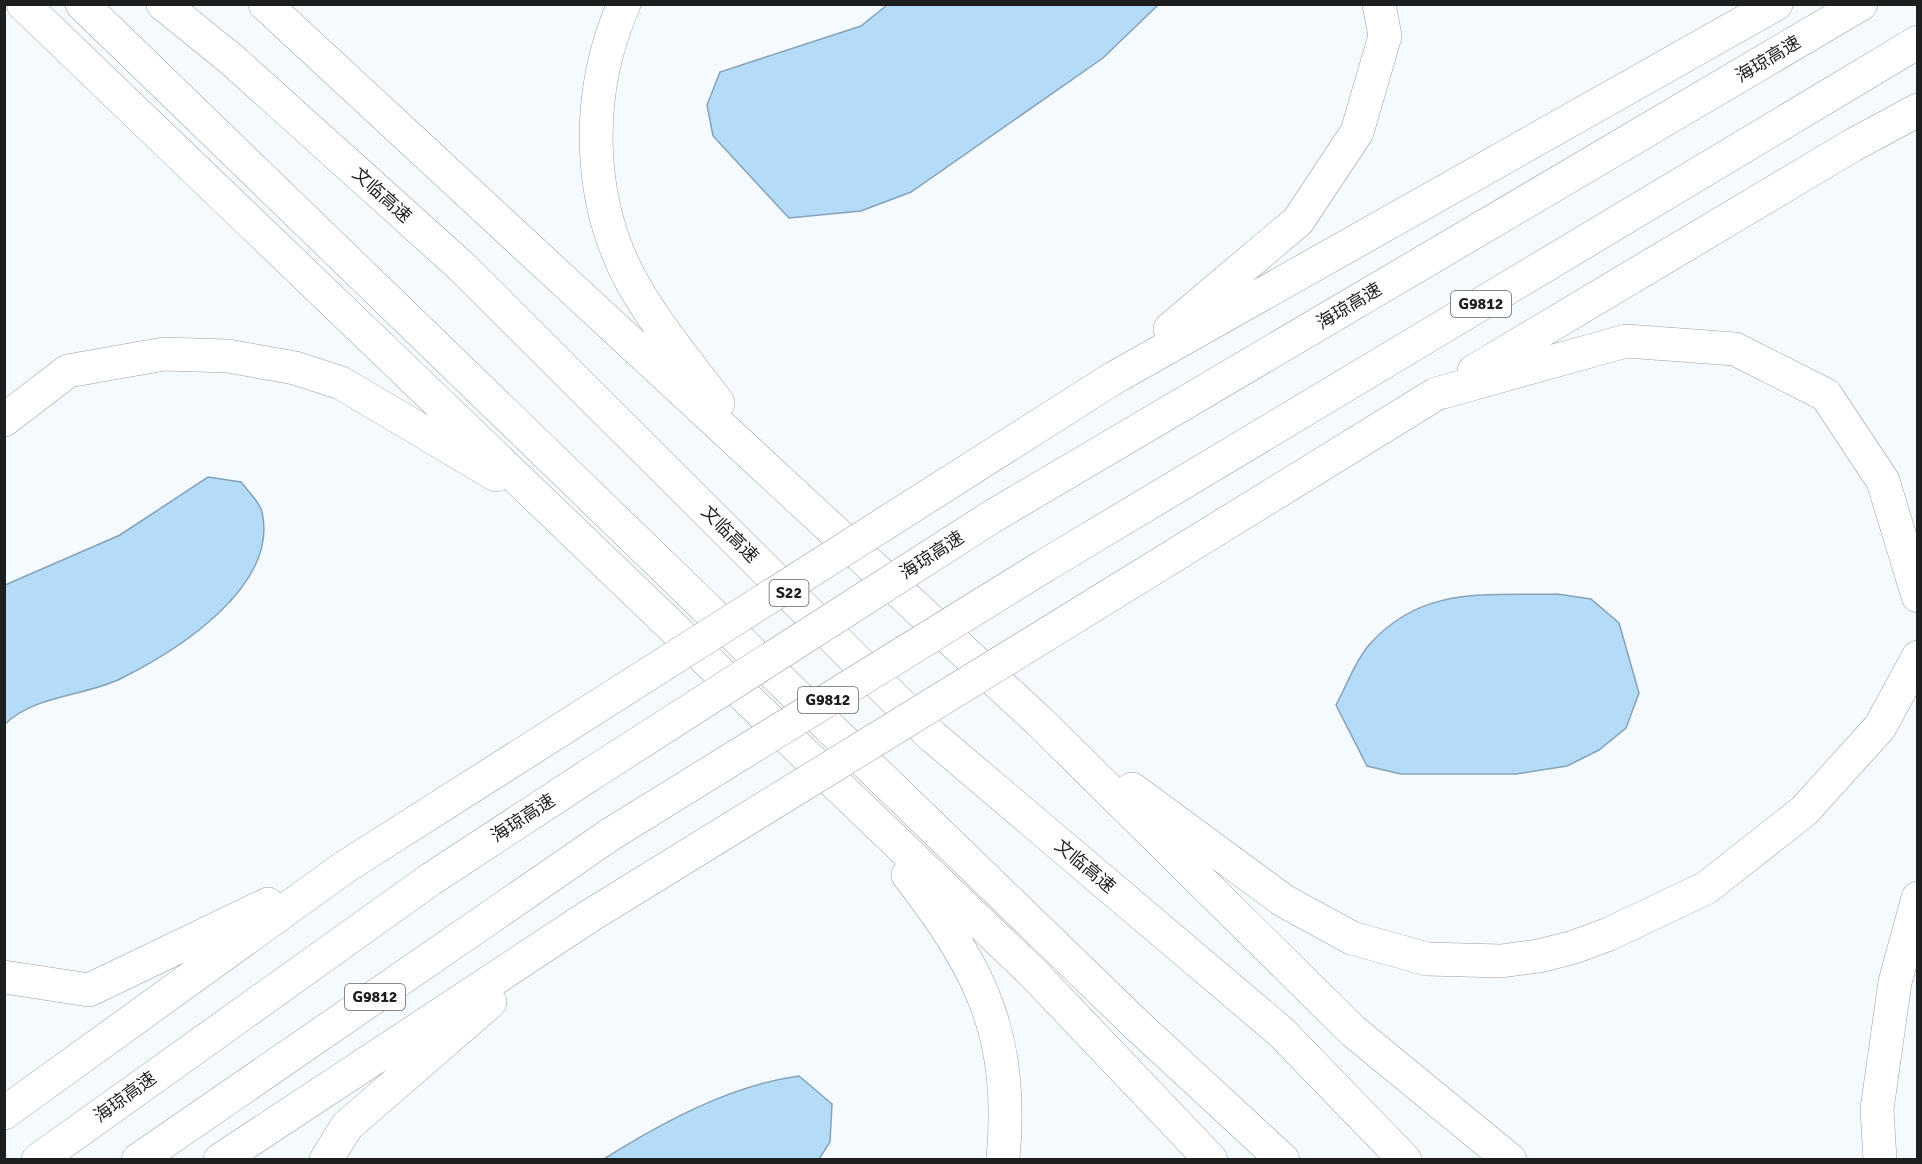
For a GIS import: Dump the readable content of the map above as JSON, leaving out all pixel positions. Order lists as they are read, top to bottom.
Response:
{
  "streets": {
    "highway": [
      "海琼高速",
      "文临高速",
      "G9812",
      "S22"
    ]
  }
}
